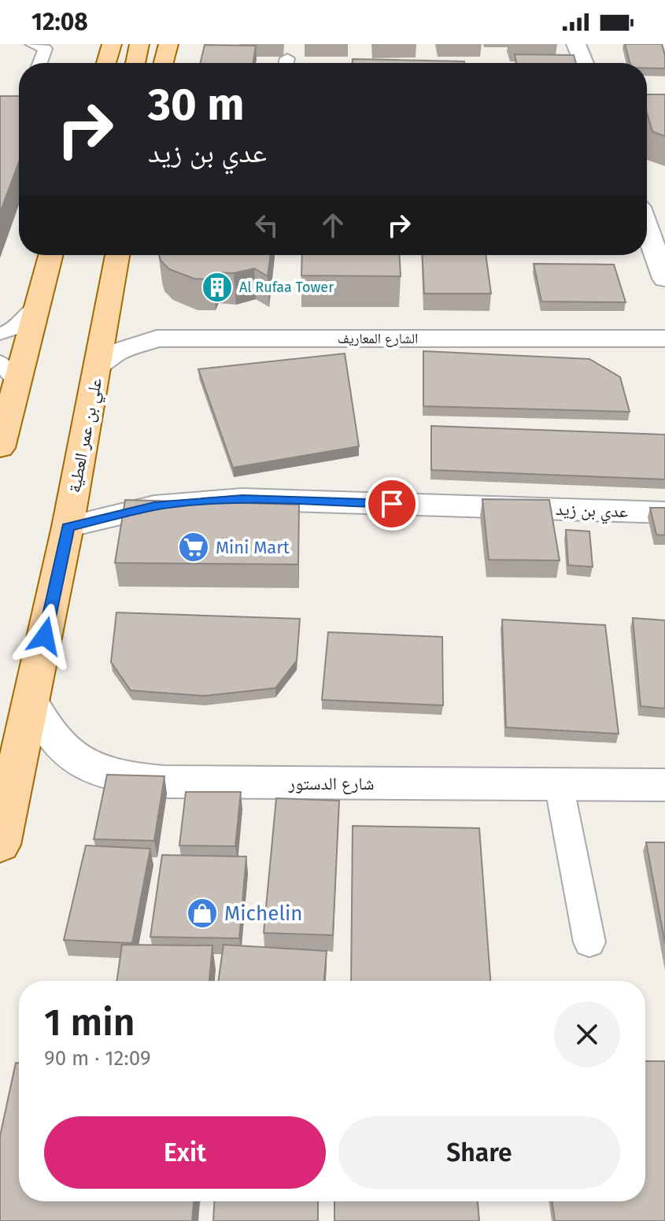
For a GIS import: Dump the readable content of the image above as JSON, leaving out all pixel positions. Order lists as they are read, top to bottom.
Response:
{
  "streets": {
    "main road": ["علي بن عمر العطية"],
    "street": ["الشارع المعاريف", "عدي بن زيد", "شارع الدستور"]
  },
  "crossings": [
    ["الشارع المعاريف", "علي بن عمر العطية"],
    ["علي بن عمر العطية", "عدي بن زيد"],
    ["علي بن عمر العطية", "شارع الدستور"]
  ],
  "places": {
    "building": ["Al Rufaa Tower"],
    "supermarket": ["Mini Mart"],
    "shop": ["Michelin"]
  },
  "page": {
    "status": "12:08",
    "turn": ["30 m", "عدي بن زيد"],
    "heading": ["1 min", "90 m · 12:09"],
    "buttons": ["Exit", "Share"]
  }
}
